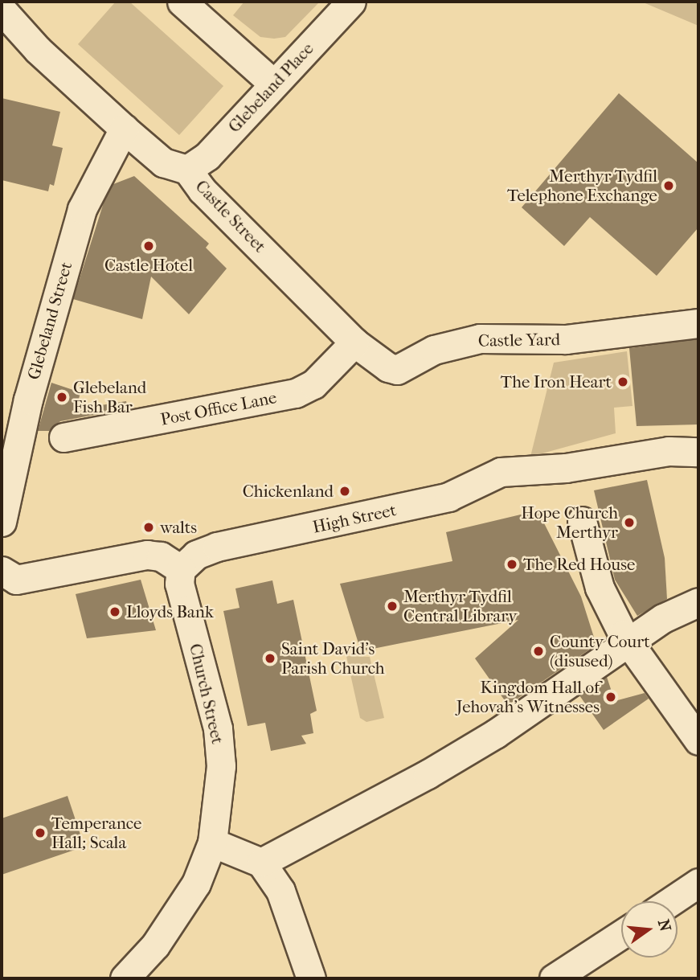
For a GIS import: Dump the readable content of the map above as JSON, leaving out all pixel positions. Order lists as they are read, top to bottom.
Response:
{
  "streets": {
    "street": [
      "Glebeland Place",
      "Castle Street",
      "Glebeland Street",
      "Castle Yard",
      "Post Office Lane",
      "High Street",
      "Church Street"
    ]
  },
  "crossings": [
    ["Glebeland Place", "Castle Street"],
    ["Castle Street", "Glebeland Street"],
    ["Castle Street", "Castle Yard"],
    ["Castle Street", "Post Office Lane"],
    ["Castle Yard", "Post Office Lane"],
    ["High Street", "Church Street"]
  ],
  "places": [
    "Merthyr Tydfil Telephone Exchange",
    "Castle Hotel",
    "The Iron Heart",
    "Glebeland Fish Bar",
    "Chickenland",
    "Hope Church Merthyr",
    "walts",
    "The Red House",
    "Merthyr Tydfil Central Library",
    "Lloyds Bank",
    "County Court (disused)",
    "Saint David's Parish Church",
    "Kingdom Hall of Jehovah's Witnesses",
    "Temperance Hall; Scala"
  ],
  "north": "right"
}
